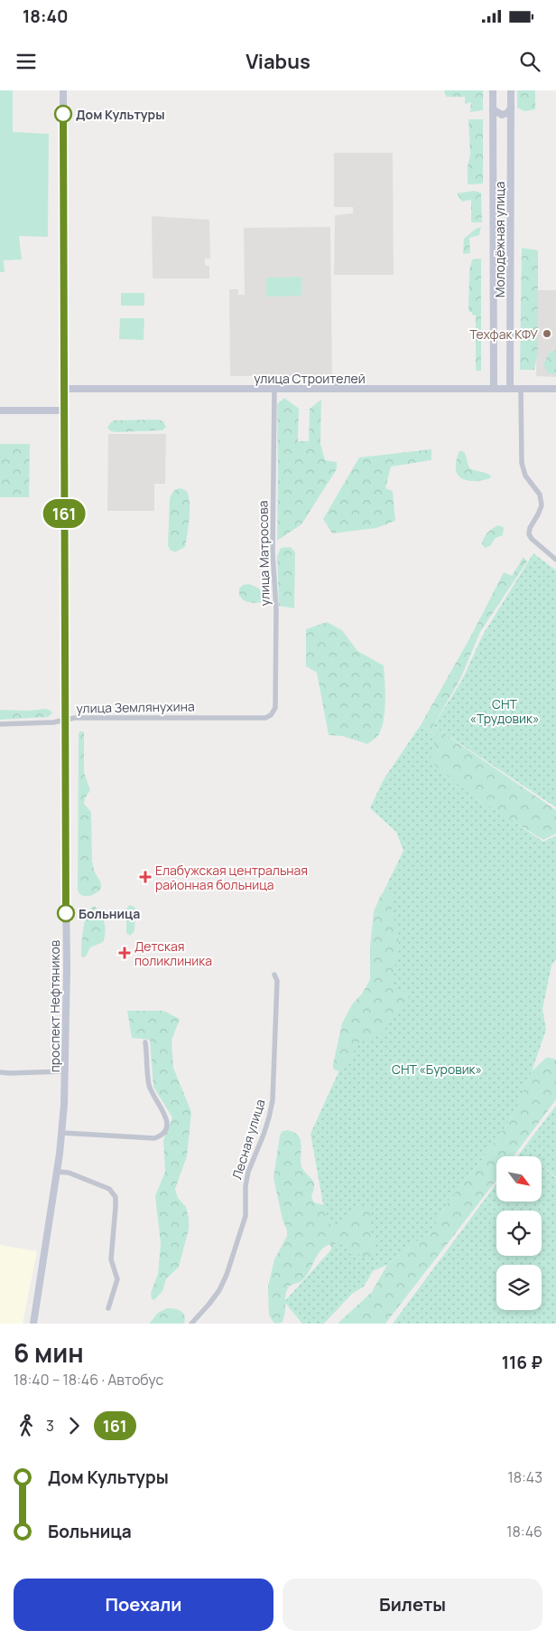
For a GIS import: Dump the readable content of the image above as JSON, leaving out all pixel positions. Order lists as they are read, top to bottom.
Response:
{
  "streets": {
    "main road": ["Молодёжная улица", "улица Строителей", "проспект Нефтяников"],
    "street": ["улица Матросова", "улица Землянухина", "Лесная улица"]
  },
  "crossings": [
    ["Молодёжная улица", "улица Строителей"],
    ["улица Строителей", "улица Матросова"],
    ["улица Строителей", "проспект Нефтяников"],
    ["улица Матросова", "улица Землянухина"],
    ["улица Землянухина", "проспект Нефтяников"]
  ],
  "parks": ["СНТ «Трудовик»", "СНТ «Буровик»"],
  "places": {
    "other": ["Дом Культуры", "Техфак КФУ", "Больница"],
    "health": ["Елабужская центральная районная больница", "Детская поликлиника"]
  },
  "lines": ["bus line 161"],
  "north": "bottom right",
  "page": {
    "status": "18:40",
    "header": "Viabus",
    "on_map": "161",
    "heading": ["6 мин", "18:40 – 18:46 · Автобус", "116 ₽"],
    "legs": ["3", "161"],
    "list": [
      {
        "name": "Дом Культуры",
        "value": "18:43"
      },
      {
        "name": "Больница",
        "value": "18:46"
      }
    ],
    "buttons": ["Поехали", "Билеты"]
  }
}
